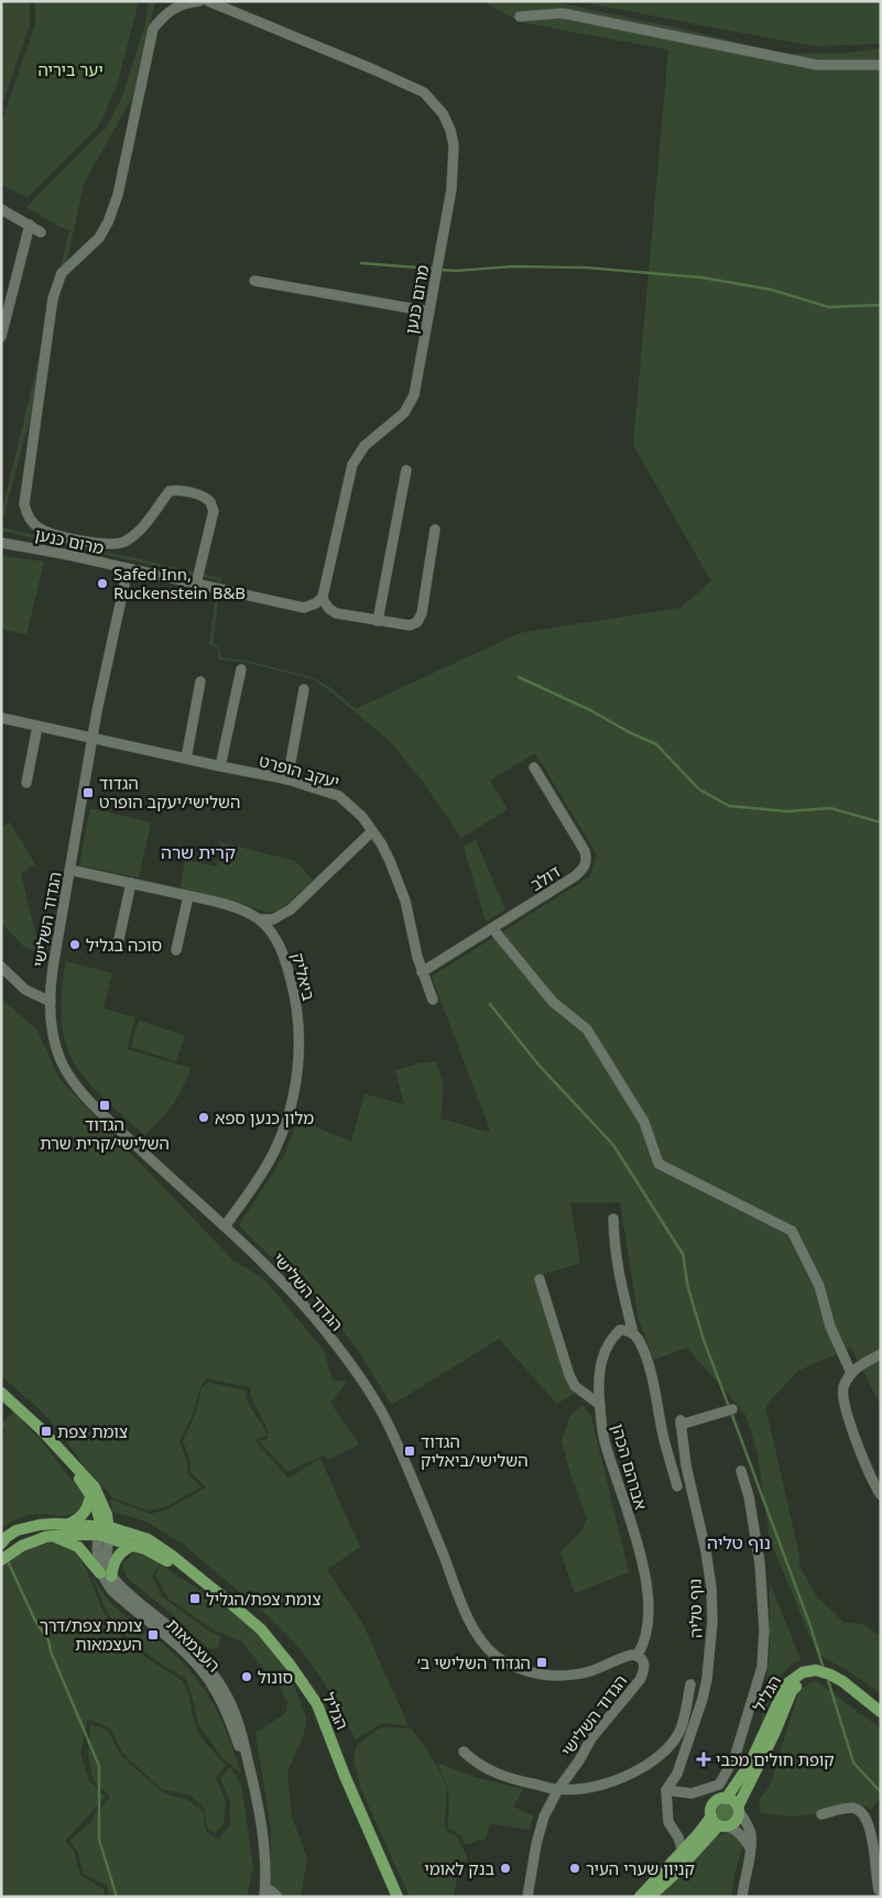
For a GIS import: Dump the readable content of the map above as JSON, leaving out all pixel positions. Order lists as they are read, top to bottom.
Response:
{
  "streets": {
    "main road": ["הגליל"],
    "street": [
      "מרום כנען",
      "יעקב הופרט",
      "דולב",
      "הגדוד השלישי",
      "ביאליק",
      "אברהם הכהן",
      "נוף טליה",
      "העצמאות"
    ]
  },
  "crossings": [
    ["מרום כנען", "הגדוד השלישי"],
    ["יעקב הופרט", "דולב"],
    ["יעקב הופרט", "הגדוד השלישי"],
    ["הגדוד השלישי", "ביאליק"],
    ["הגדוד השלישי", "אברהם הכהן"]
  ],
  "districts": ["קרית שרה", "נוף טליה"],
  "parks": ["יער ביריה"],
  "places": {
    "other": [
      "Safed Inn, Ruckenstein B&B",
      "סוכה בגליל",
      "מלון כנען ספא",
      "סונול",
      "בנק לאומי",
      "קניון שערי העיר"
    ],
    "transit": [
      "הגדוד השלישי/יעקב הופרט",
      "הגדוד השלישי/קרית שרת",
      "צומת צפת",
      "הגדוד השלישי/ביאליק",
      "צומת צפת/הגליל",
      "צומת צפת/דרך העצמאות",
      "הגדוד השלישי ב׳"
    ],
    "health": ["קופת חולים מכבי"]
  }
}
